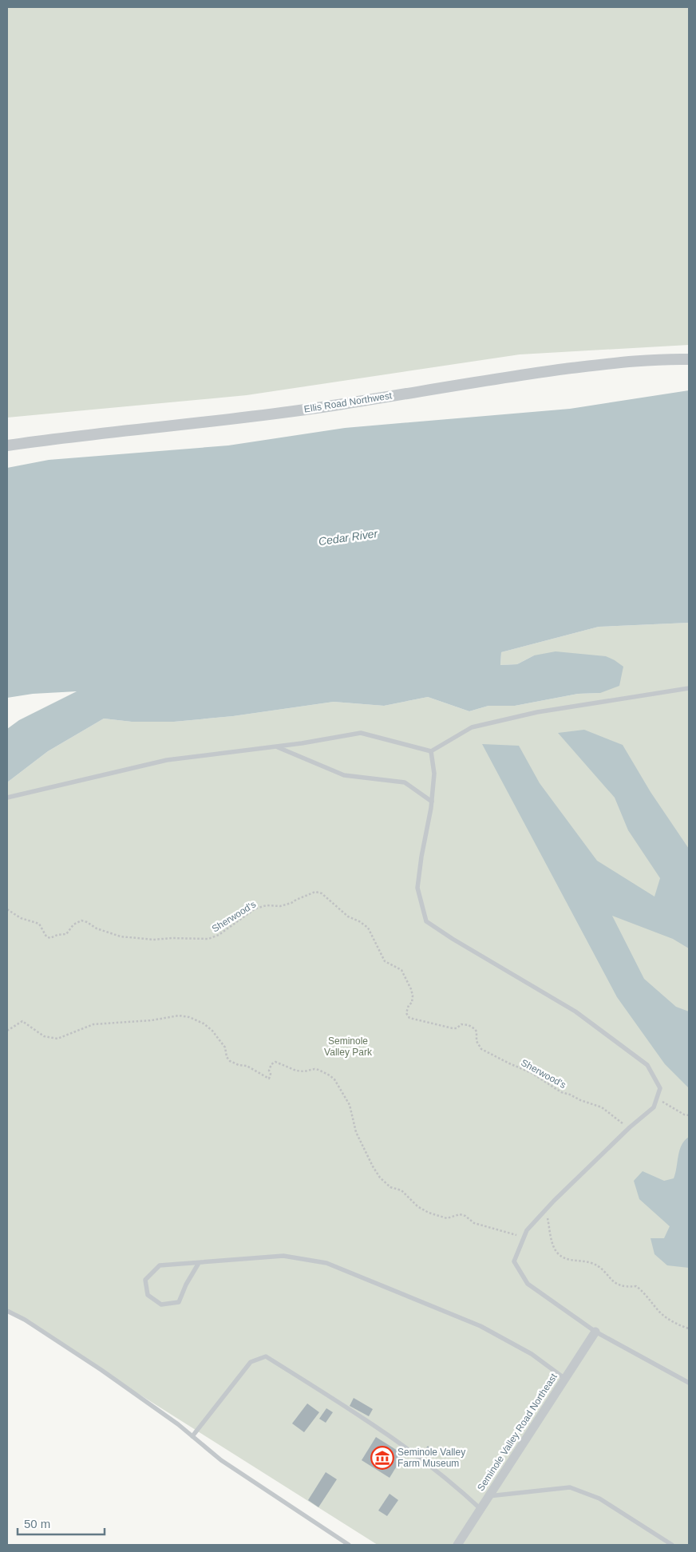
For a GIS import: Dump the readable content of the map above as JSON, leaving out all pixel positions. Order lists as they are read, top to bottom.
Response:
{
  "streets": {
    "street": ["Ellis Road Northwest", "Seminole Valley Road Northeast"],
    "path": ["Sherwood's"]
  },
  "water": ["Cedar River"],
  "parks": ["Seminole Valley Park"],
  "places": {
    "museum": ["Seminole Valley Farm Museum"]
  },
  "scale_bar": "50 m"
}
